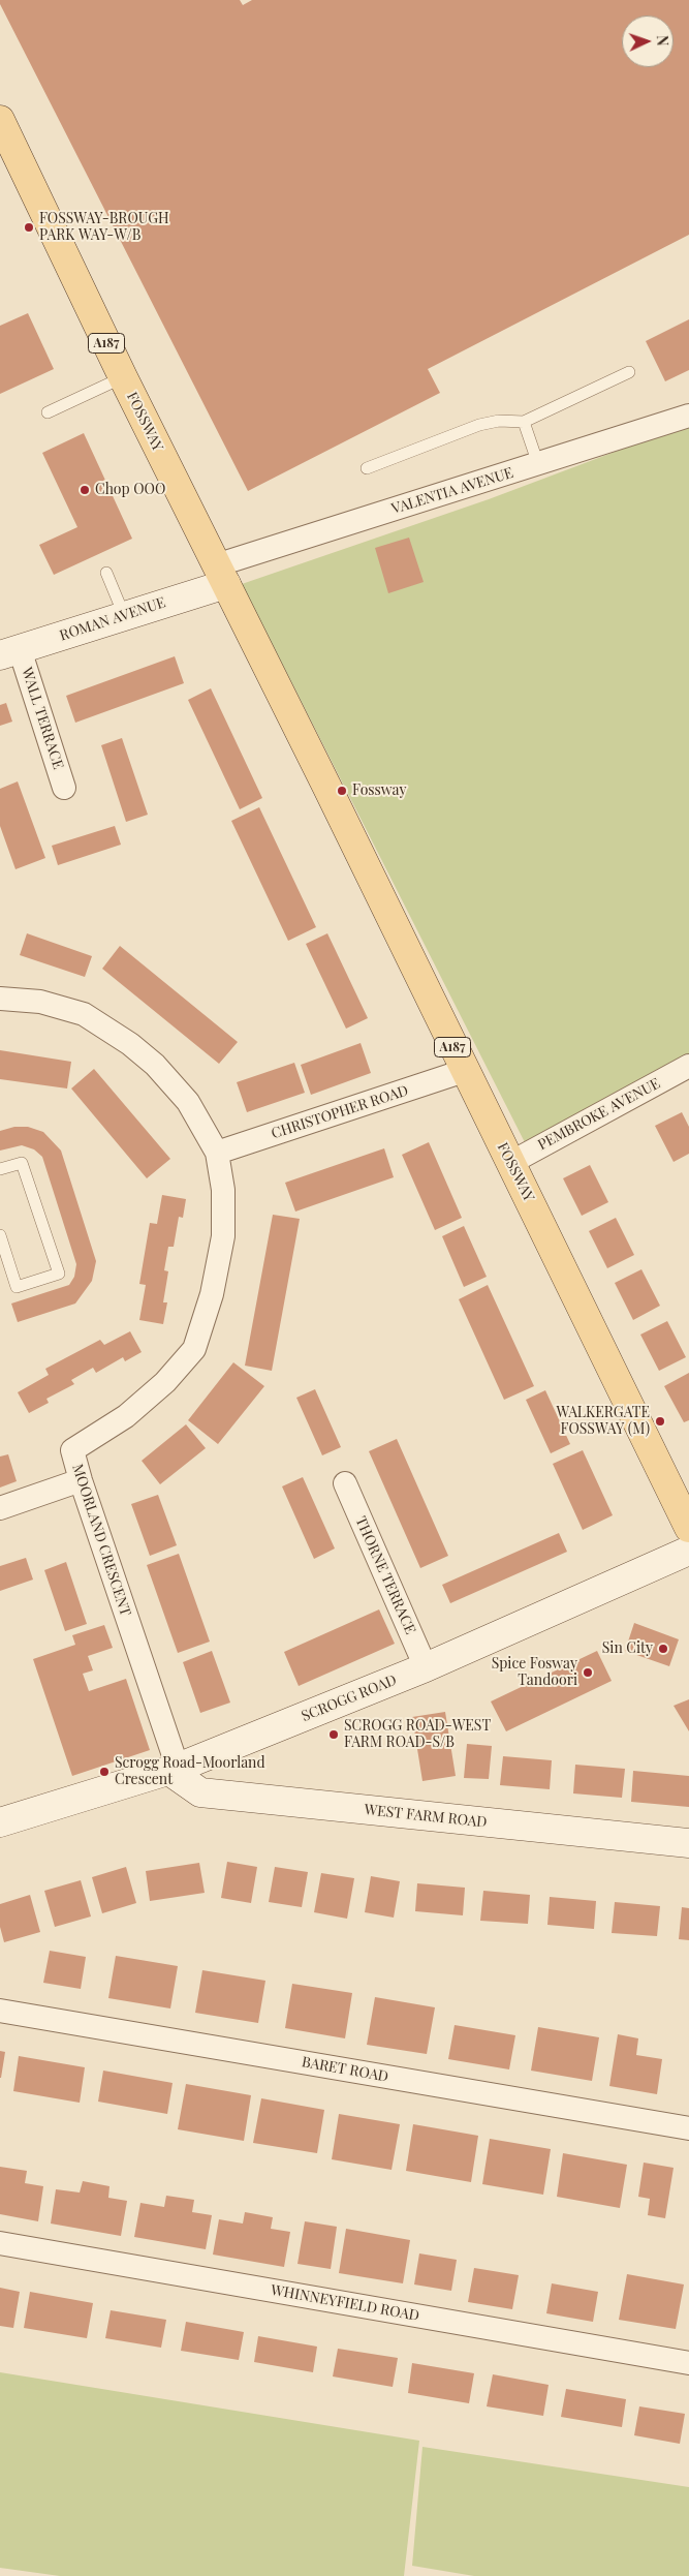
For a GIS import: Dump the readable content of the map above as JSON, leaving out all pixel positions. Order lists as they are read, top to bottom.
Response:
{
  "streets": {
    "main road": ["A187", "FOSSWAY"],
    "street": [
      "VALENTIA AVENUE",
      "ROMAN AVENUE",
      "WALL TERRACE",
      "CHRISTOPHER ROAD",
      "PEMBROKE AVENUE",
      "MOORLAND CRESCENT",
      "THORNE TERRACE",
      "SCROGG ROAD",
      "WEST FARM ROAD",
      "BARET ROAD",
      "WHINNEYFIELD ROAD"
    ]
  },
  "crossings": [
    ["FOSSWAY", "VALENTIA AVENUE"],
    ["FOSSWAY", "ROMAN AVENUE"],
    ["FOSSWAY", "CHRISTOPHER ROAD"],
    ["FOSSWAY", "PEMBROKE AVENUE"],
    ["VALENTIA AVENUE", "ROMAN AVENUE"],
    ["ROMAN AVENUE", "WALL TERRACE"],
    ["CHRISTOPHER ROAD", "MOORLAND CRESCENT"],
    ["MOORLAND CRESCENT", "SCROGG ROAD"],
    ["MOORLAND CRESCENT", "WEST FARM ROAD"],
    ["THORNE TERRACE", "SCROGG ROAD"],
    ["SCROGG ROAD", "WEST FARM ROAD"]
  ],
  "places": [
    "FOSSWAY-BROUGH PARK WAY-W/B",
    "Chop OOO",
    "Fossway",
    "WALKERGATE FOSSWAY (M)",
    "Sin City",
    "Spice Fosway Tandoori",
    "SCROGG ROAD-WEST FARM ROAD-S/B",
    "Scrogg Road-Moorland Crescent"
  ],
  "north": "right"
}
